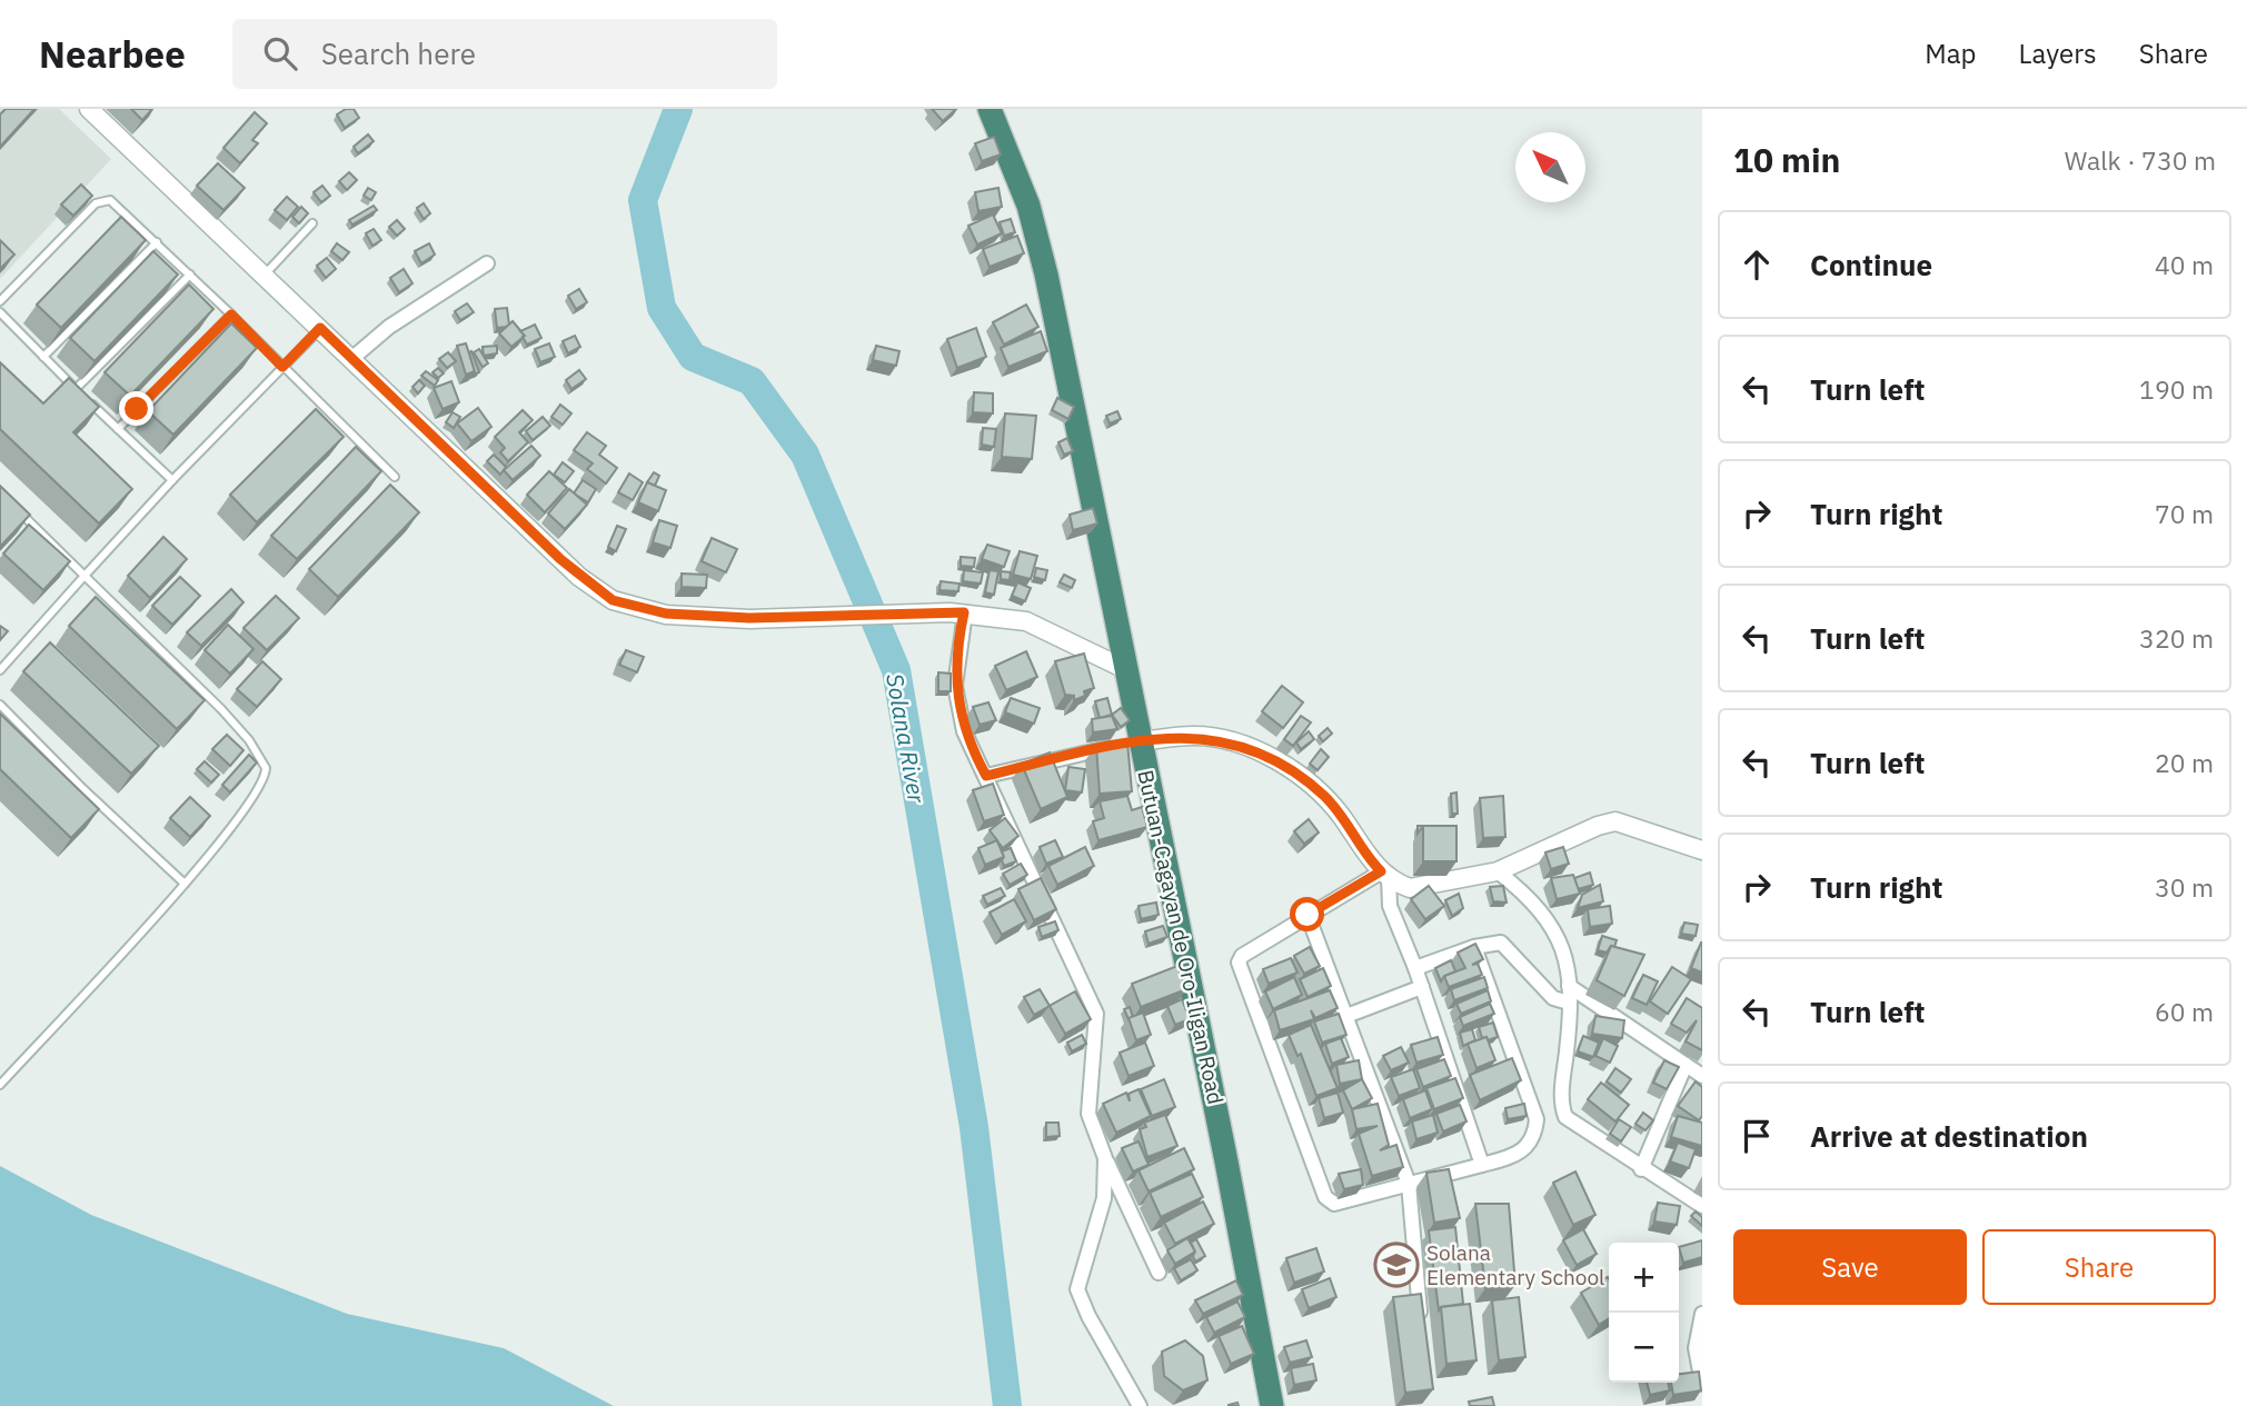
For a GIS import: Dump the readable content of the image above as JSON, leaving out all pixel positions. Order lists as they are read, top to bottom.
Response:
{
  "streets": {
    "highway": ["Butuan-Cagayan de Oro-Iligan Road"]
  },
  "water": ["Solana River"],
  "places": {
    "school or university": ["Solana Elementary School"]
  },
  "north": "top left",
  "page": {
    "header": "Nearbee",
    "search": "Search here",
    "nav": ["Map", "Layers", "Share"],
    "heading": ["10 min", "Walk · 730 m"],
    "list": [
      ["Continue", "40 m"],
      ["Turn left", "190 m"],
      ["Turn right", "70 m"],
      ["Turn left", "320 m"],
      ["Turn left", "20 m"],
      ["Turn right", "30 m"],
      ["Turn left", "60 m"],
      "Arrive at destination"
    ],
    "buttons": ["Save", "Share"],
    "map_buttons": ["+", "−"]
  }
}
